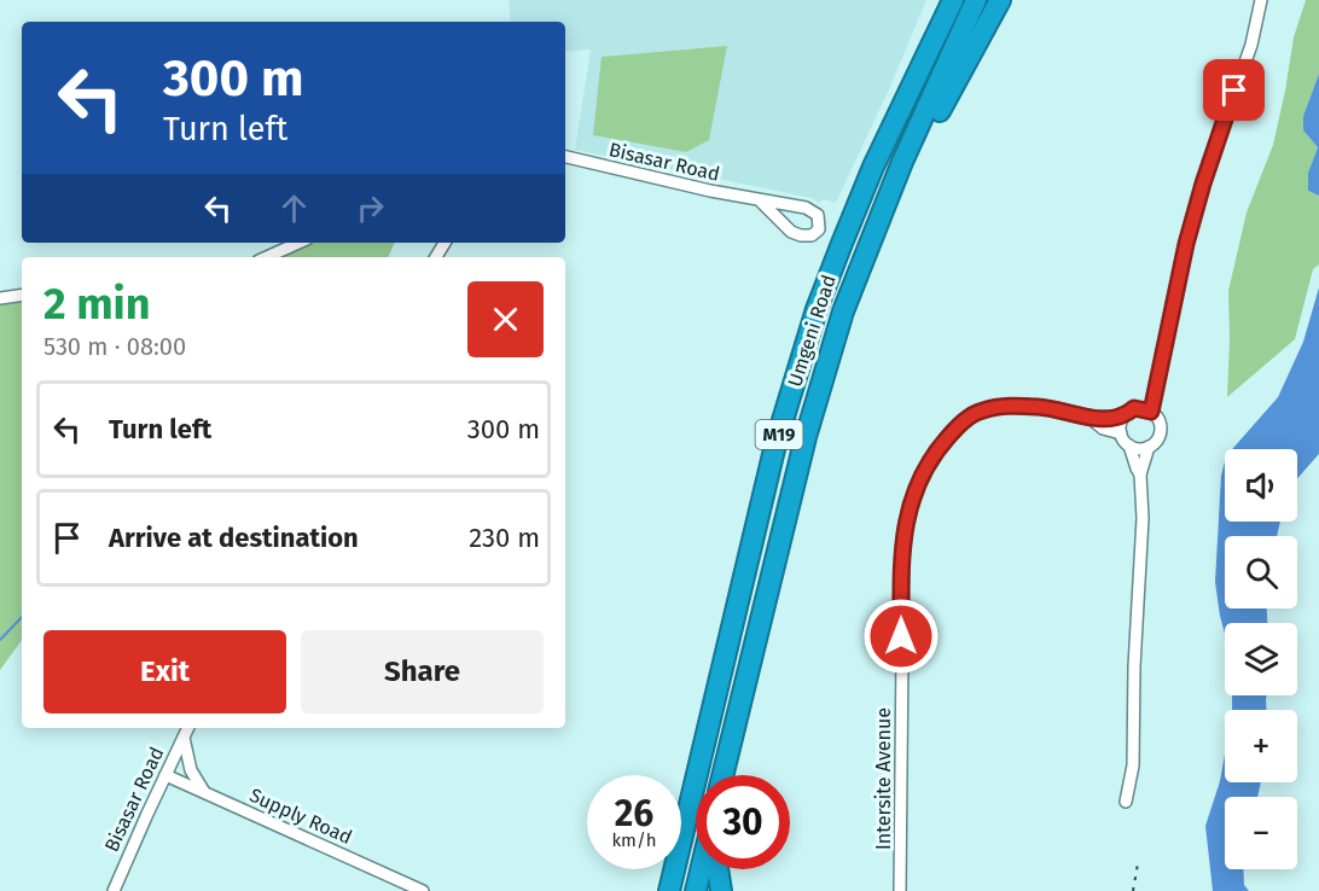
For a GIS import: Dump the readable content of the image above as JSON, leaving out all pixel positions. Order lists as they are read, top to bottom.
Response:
{
  "streets": {
    "highway": ["Umgeni Road", "M19"],
    "street": ["Bisasar Road", "Intersite Avenue", "Supply Road"]
  },
  "crossings": [
    ["Bisasar Road", "Supply Road"]
  ],
  "page": {
    "turn": ["300 m", "Turn left"],
    "heading": ["2 min", "530 m · 08:00"],
    "list": [
      {
        "name": "Turn left",
        "value": "300 m"
      },
      {
        "name": "Arrive at destination",
        "value": "230 m"
      }
    ],
    "map_buttons": ["+", "−"],
    "buttons": ["Exit", "Share"],
    "speed": "26 km/h",
    "limit": "30"
  }
}
